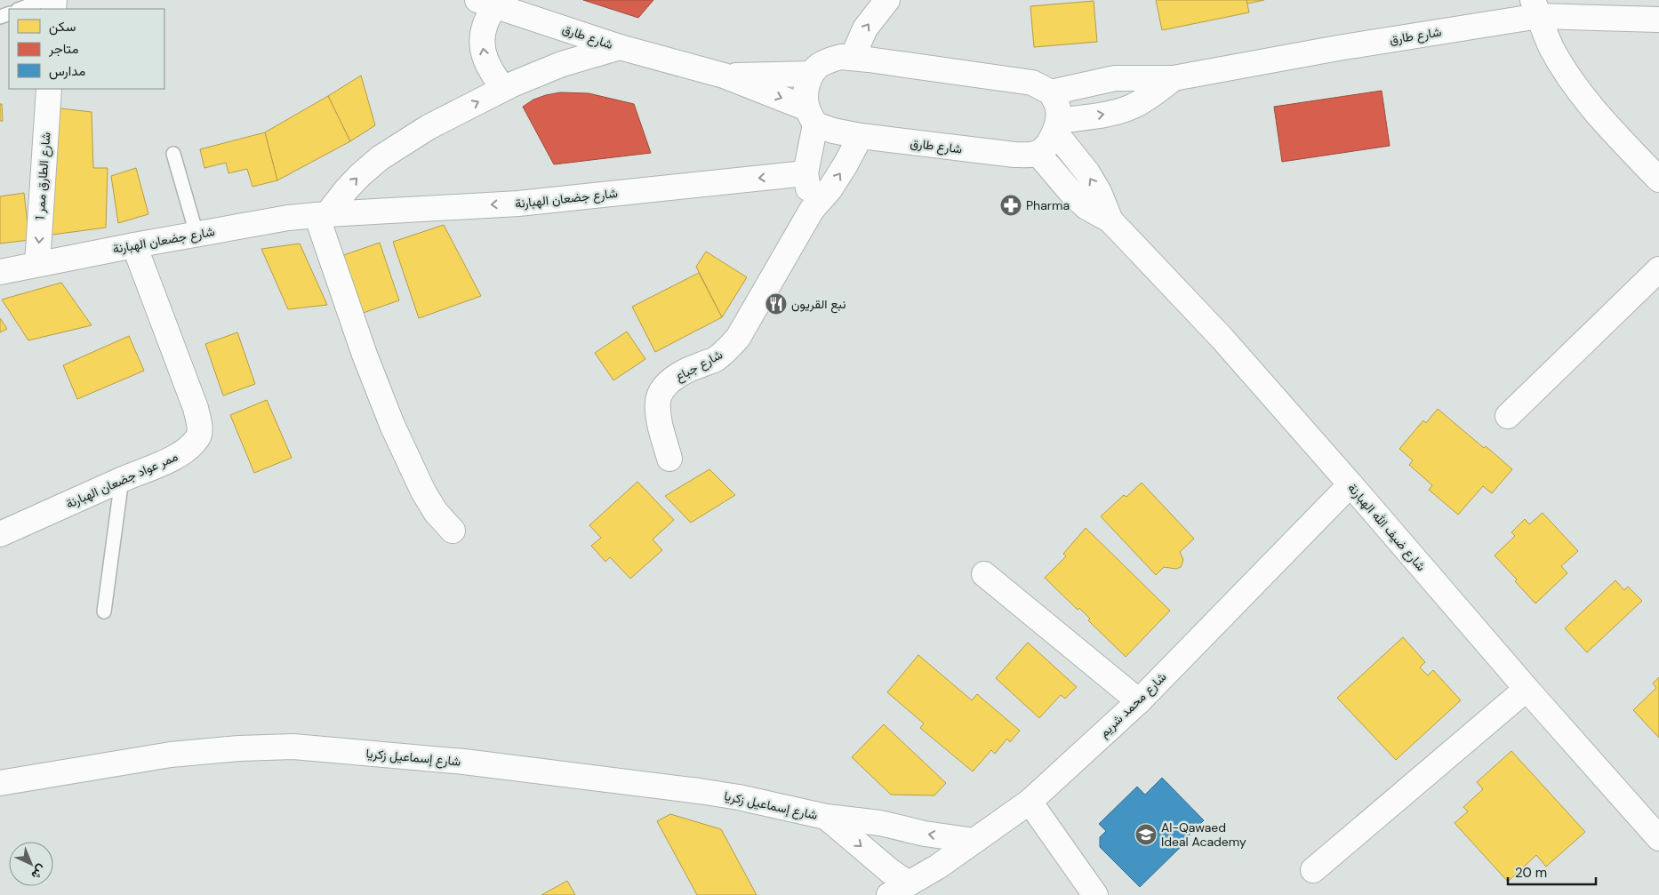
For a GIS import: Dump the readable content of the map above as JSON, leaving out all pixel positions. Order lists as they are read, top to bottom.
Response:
{
  "streets": {
    "street": [
      "شارع طارق",
      "شارع الطارق ممر 1",
      "شارع جضعان الهبارنة",
      "شارع جباع",
      "ممر عواد جضعان الهبارنة",
      "شارع ضيف الله الهبارنة",
      "شارع محمد شريم",
      "شارع إسماعيل زكريا"
    ]
  },
  "crossings": [
    ["شارع طارق", "شارع جباع"],
    ["شارع طارق", "شارع ضيف الله الهبارنة"],
    ["شارع الطارق ممر 1", "شارع جضعان الهبارنة"],
    ["شارع جضعان الهبارنة", "ممر عواد جضعان الهبارنة"],
    ["شارع ضيف الله الهبارنة", "شارع محمد شريم"],
    ["شارع محمد شريم", "شارع إسماعيل زكريا"]
  ],
  "one_way": ["شارع الطارق ممر 1", "شارع جضعان الهبارنة"],
  "places": {
    "pharmacy": ["Pharma"],
    "restaurant": ["نبع القريون"],
    "school or university": ["Al-Qawaed Ideal Academy"]
  },
  "legend": ["سكن", "متاجر", "مدارس"],
  "scale_bar": "20 m",
  "north": "bottom right"
}
